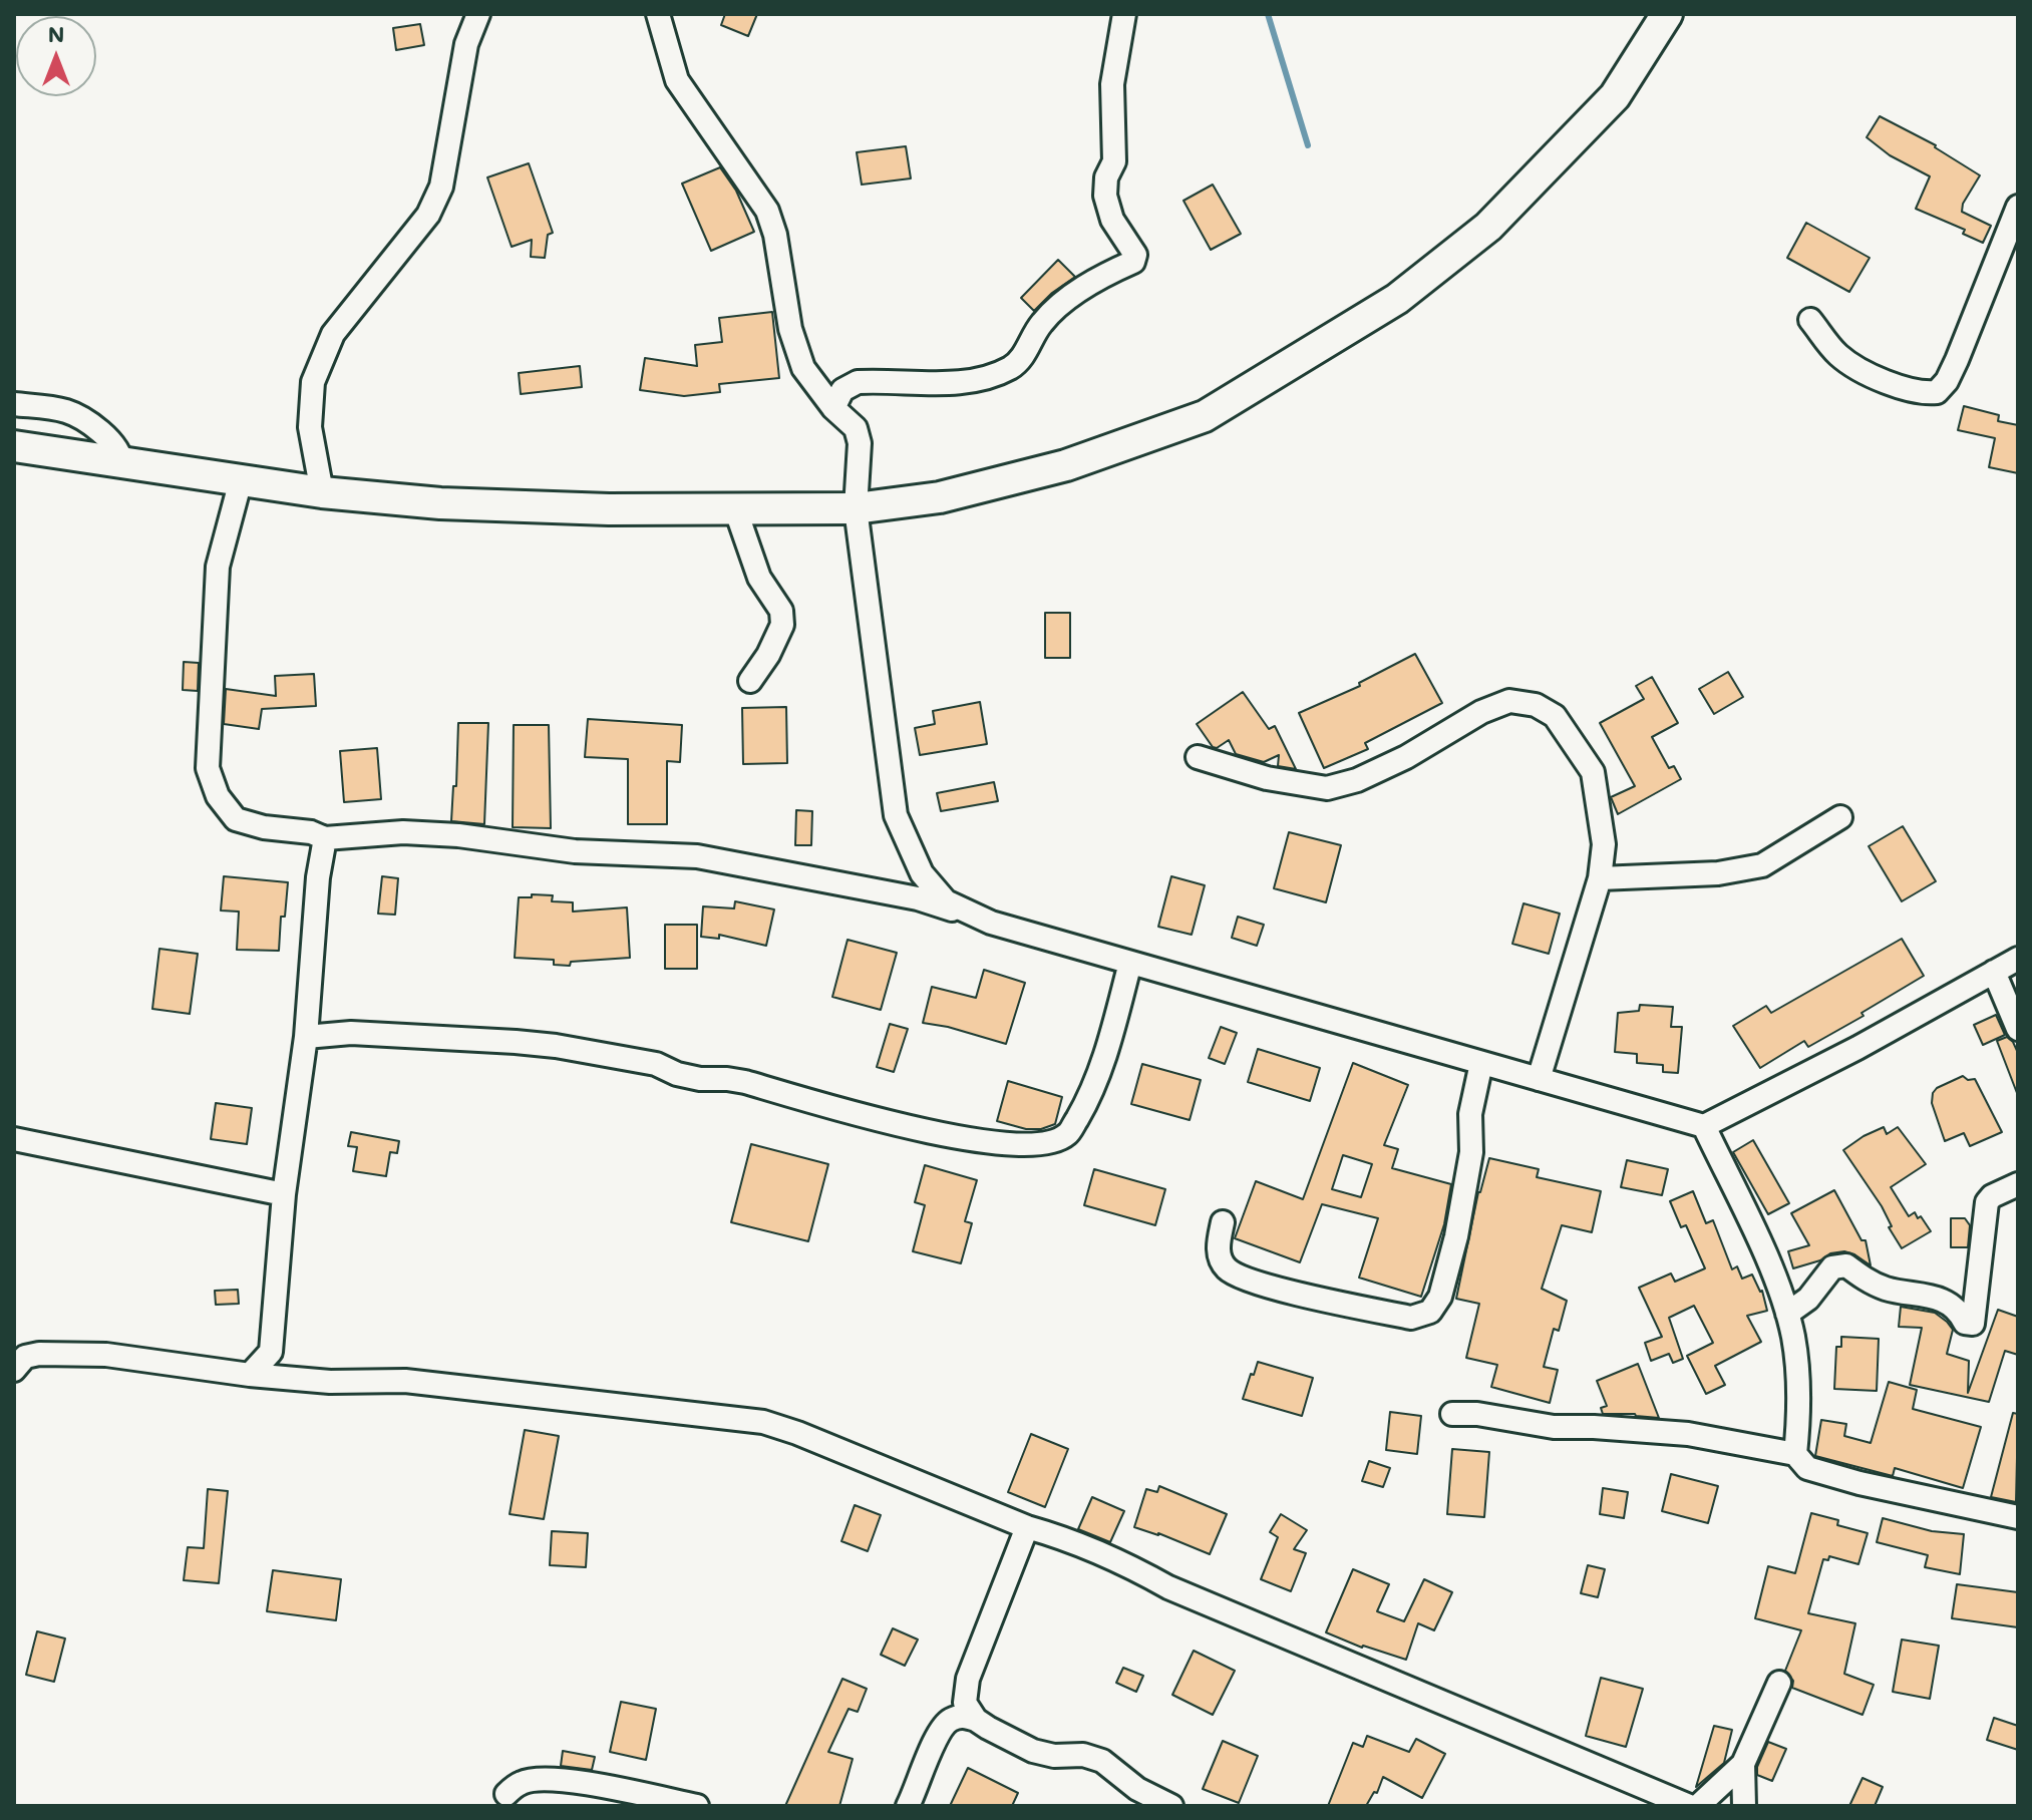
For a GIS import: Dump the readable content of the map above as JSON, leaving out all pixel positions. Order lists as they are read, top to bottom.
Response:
{
  "north": "top"
}
